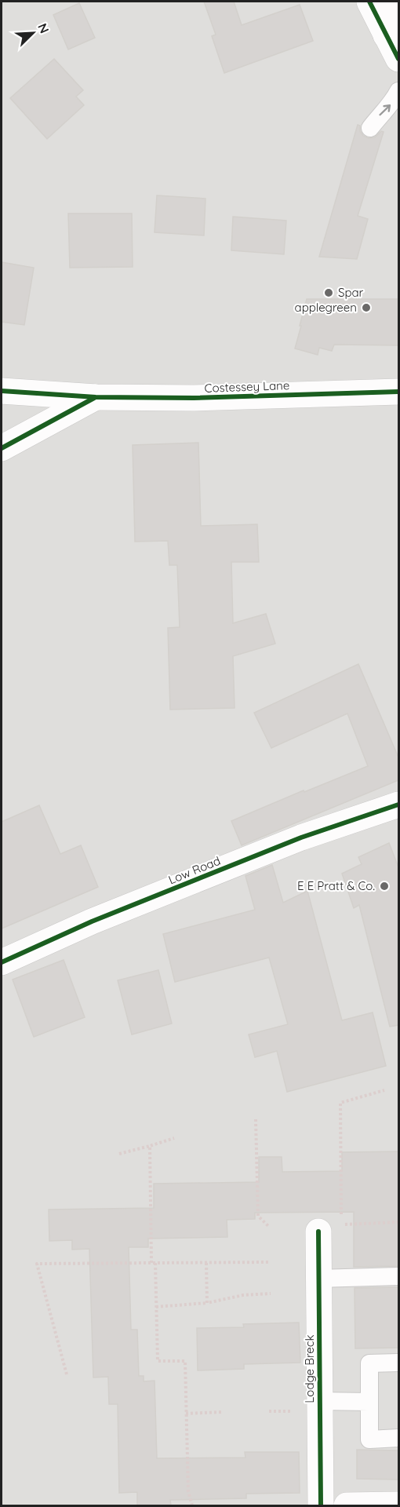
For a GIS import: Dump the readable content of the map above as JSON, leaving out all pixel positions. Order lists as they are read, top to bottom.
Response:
{
  "streets": {
    "street": ["Costessey Lane", "Low Road", "Lodge Breck"]
  },
  "places": ["Spar", "applegreen", "E E Pratt & Co."],
  "north": "top right"
}
